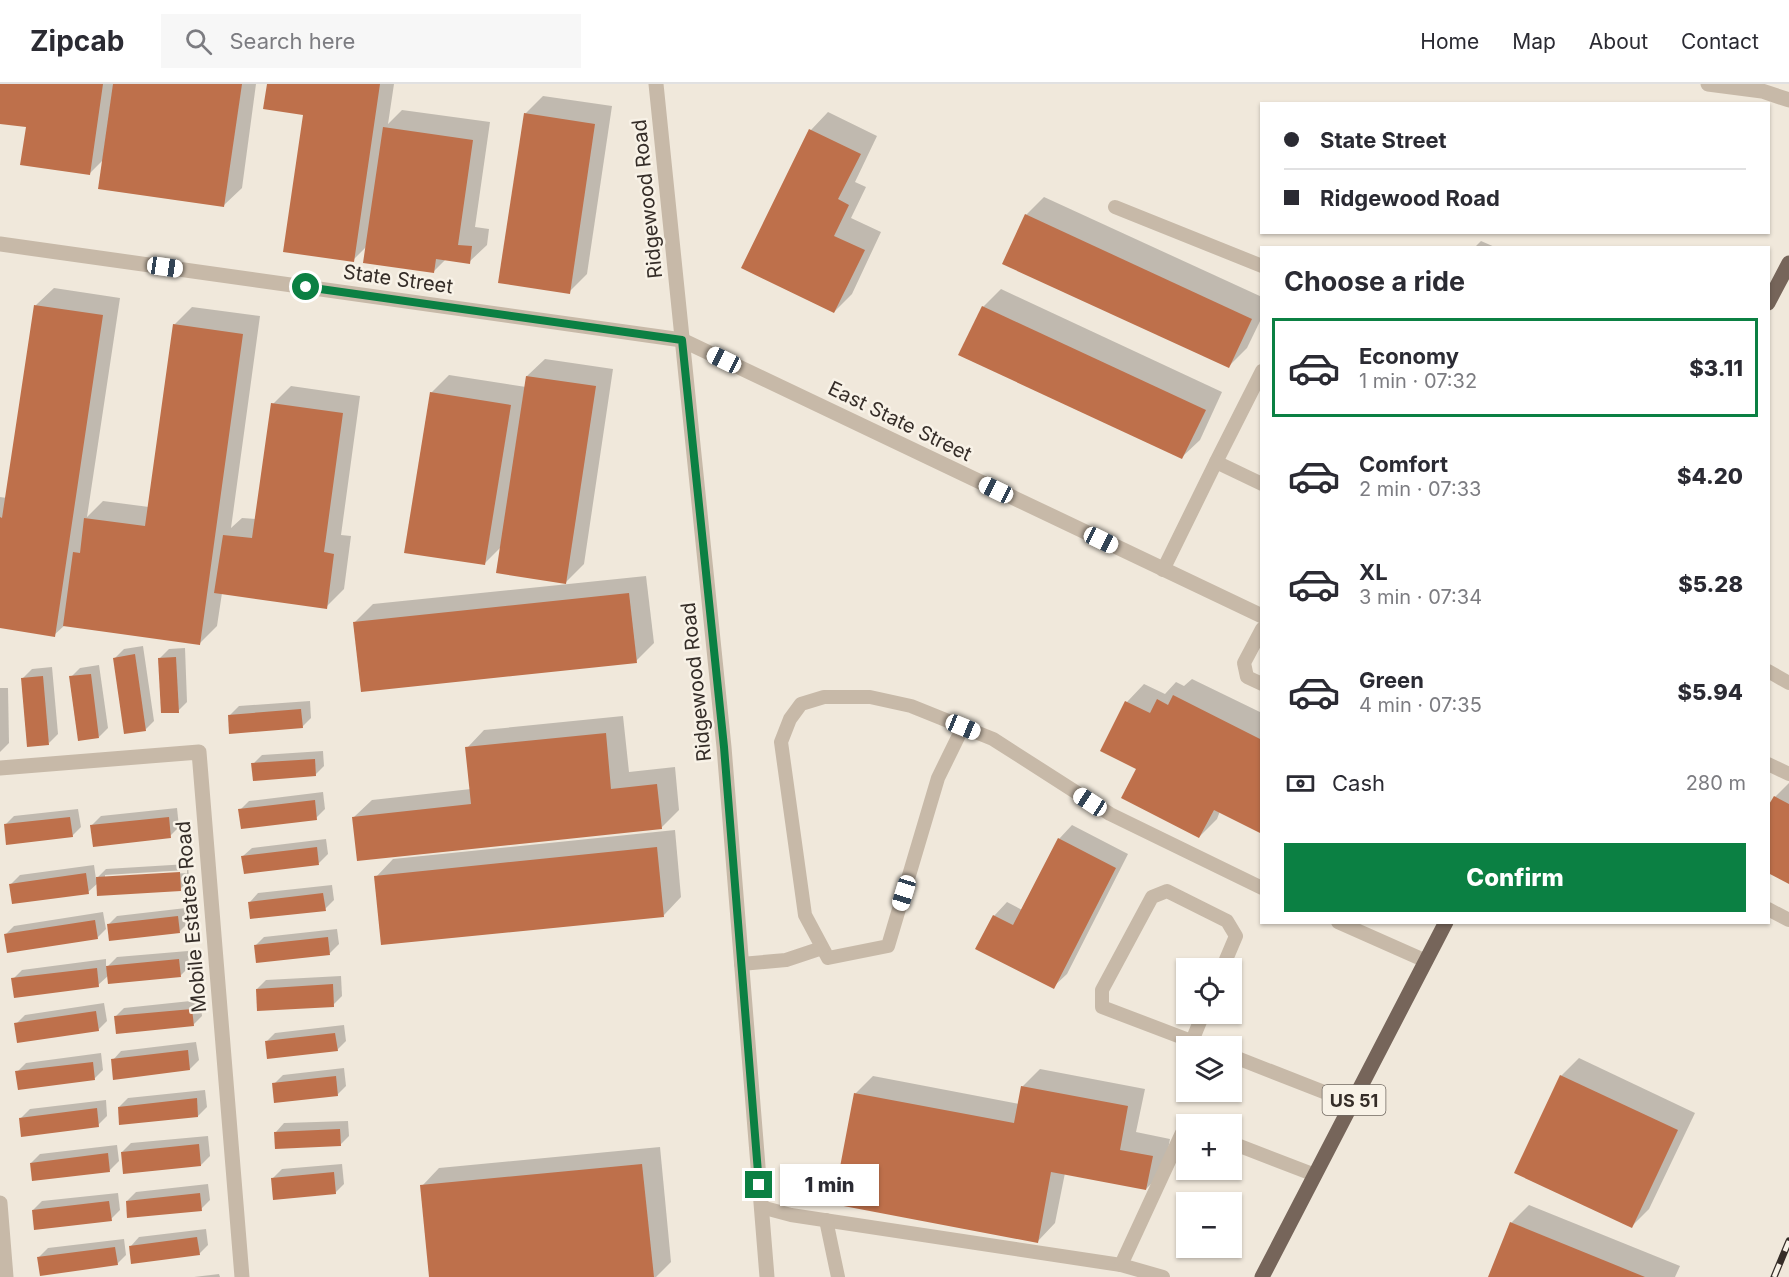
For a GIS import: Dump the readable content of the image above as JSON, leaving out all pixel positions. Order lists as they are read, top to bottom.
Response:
{
  "streets": {
    "main road": ["US 51"],
    "street": [
      "Ridgewood Road",
      "State Street",
      "East State Street",
      "Mobile Estates Road"
    ]
  },
  "crossings": [
    ["Ridgewood Road", "State Street"],
    ["Ridgewood Road", "East State Street"],
    ["State Street", "East State Street"]
  ],
  "page": {
    "header": "Zipcab",
    "search": "Search here",
    "nav": [
      "Home",
      "Map",
      "About",
      "Contact"
    ],
    "banner": ["State Street", "Ridgewood Road"],
    "heading": "Choose a ride",
    "list": [
      {
        "name": "Economy",
        "note": "1 min · 07:32",
        "value": "$3.11"
      },
      {
        "name": "Comfort",
        "note": "2 min · 07:33",
        "value": "$4.20"
      },
      {
        "name": "XL",
        "note": "3 min · 07:34",
        "value": "$5.28"
      },
      {
        "name": "Green",
        "note": "4 min · 07:35",
        "value": "$5.94"
      }
    ],
    "pay": ["Cash", "280 m"],
    "buttons": "Confirm",
    "map_buttons": ["+", "−"],
    "bubble": "1 min"
  }
}
